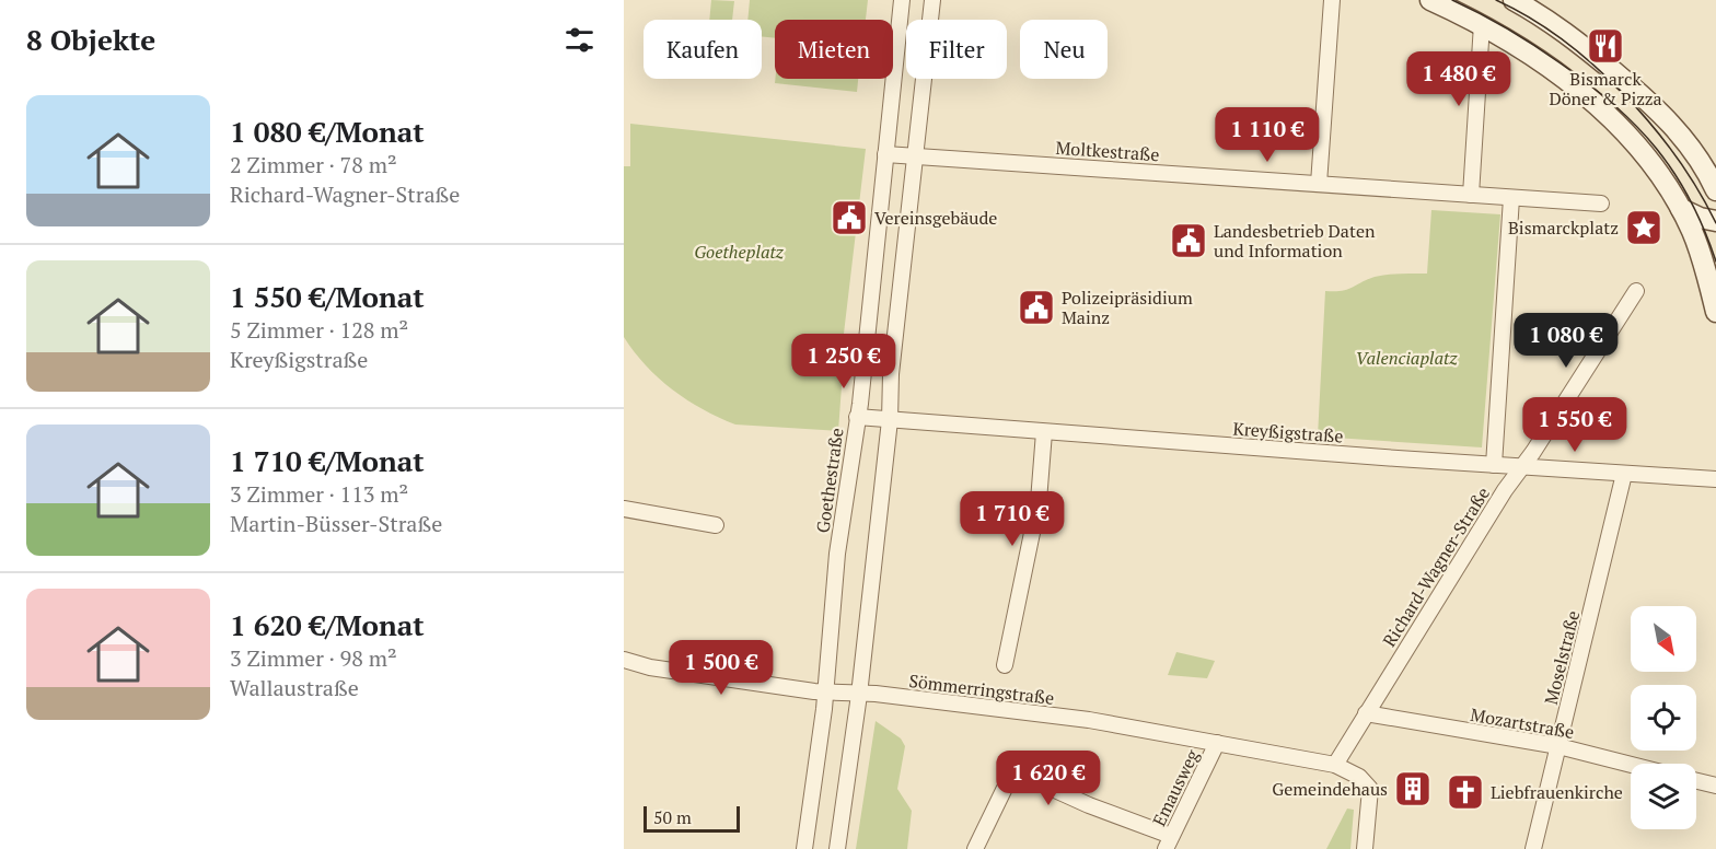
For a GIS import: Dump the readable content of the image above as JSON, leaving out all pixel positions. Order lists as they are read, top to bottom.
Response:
{
  "streets": {
    "street": [
      "Moltkestraße",
      "Kreyßigstraße",
      "Goethestraße",
      "Richard-Wagner-Straße",
      "Moselstraße",
      "Sömmerringstraße",
      "Mozartstraße",
      "Emausweg"
    ]
  },
  "crossings": [
    ["Moltkestraße", "Goethestraße"],
    ["Kreyßigstraße", "Goethestraße"],
    ["Kreyßigstraße", "Richard-Wagner-Straße"],
    ["Kreyßigstraße", "Moselstraße"],
    ["Goethestraße", "Sömmerringstraße"],
    ["Richard-Wagner-Straße", "Sömmerringstraße"],
    ["Richard-Wagner-Straße", "Mozartstraße"],
    ["Moselstraße", "Mozartstraße"],
    ["Sömmerringstraße", "Emausweg"]
  ],
  "parks": ["Goetheplatz", "Valenciaplatz"],
  "places": {
    "restaurant": ["Bismarck Döner & Pizza"],
    "public building": ["Vereinsgebäude", "Landesbetrieb Daten und Information", "Polizeipräsidium Mainz"],
    "place": ["Bismarckplatz"],
    "building": ["Gemeindehaus"],
    "church": ["Liebfrauenkirche"]
  },
  "scale_bar": "50 m",
  "north": "bottom right",
  "page": {
    "heading": "8 Objekte",
    "chip": [
      "Kaufen",
      "Mieten",
      "Filter",
      "Neu"
    ],
    "price": [
      "1 480 €",
      "1 110 €",
      "1 080 €",
      "1 250 €",
      "1 550 €",
      "1 710 €",
      "1 500 €",
      "1 620 €"
    ],
    "list": [
      {
        "name": "1 080 €/Monat",
        "note": "2 Zimmer · 78 m² · Richard-Wagner-Straße"
      },
      {
        "name": "1 550 €/Monat",
        "note": "5 Zimmer · 128 m² · Kreyßigstraße"
      },
      {
        "name": "1 710 €/Monat",
        "note": "3 Zimmer · 113 m² · Martin-Büsser-Straße"
      },
      {
        "name": "1 620 €/Monat",
        "note": "3 Zimmer · 98 m² · Wallaustraße"
      }
    ],
    "scale": "50 m"
  }
}
